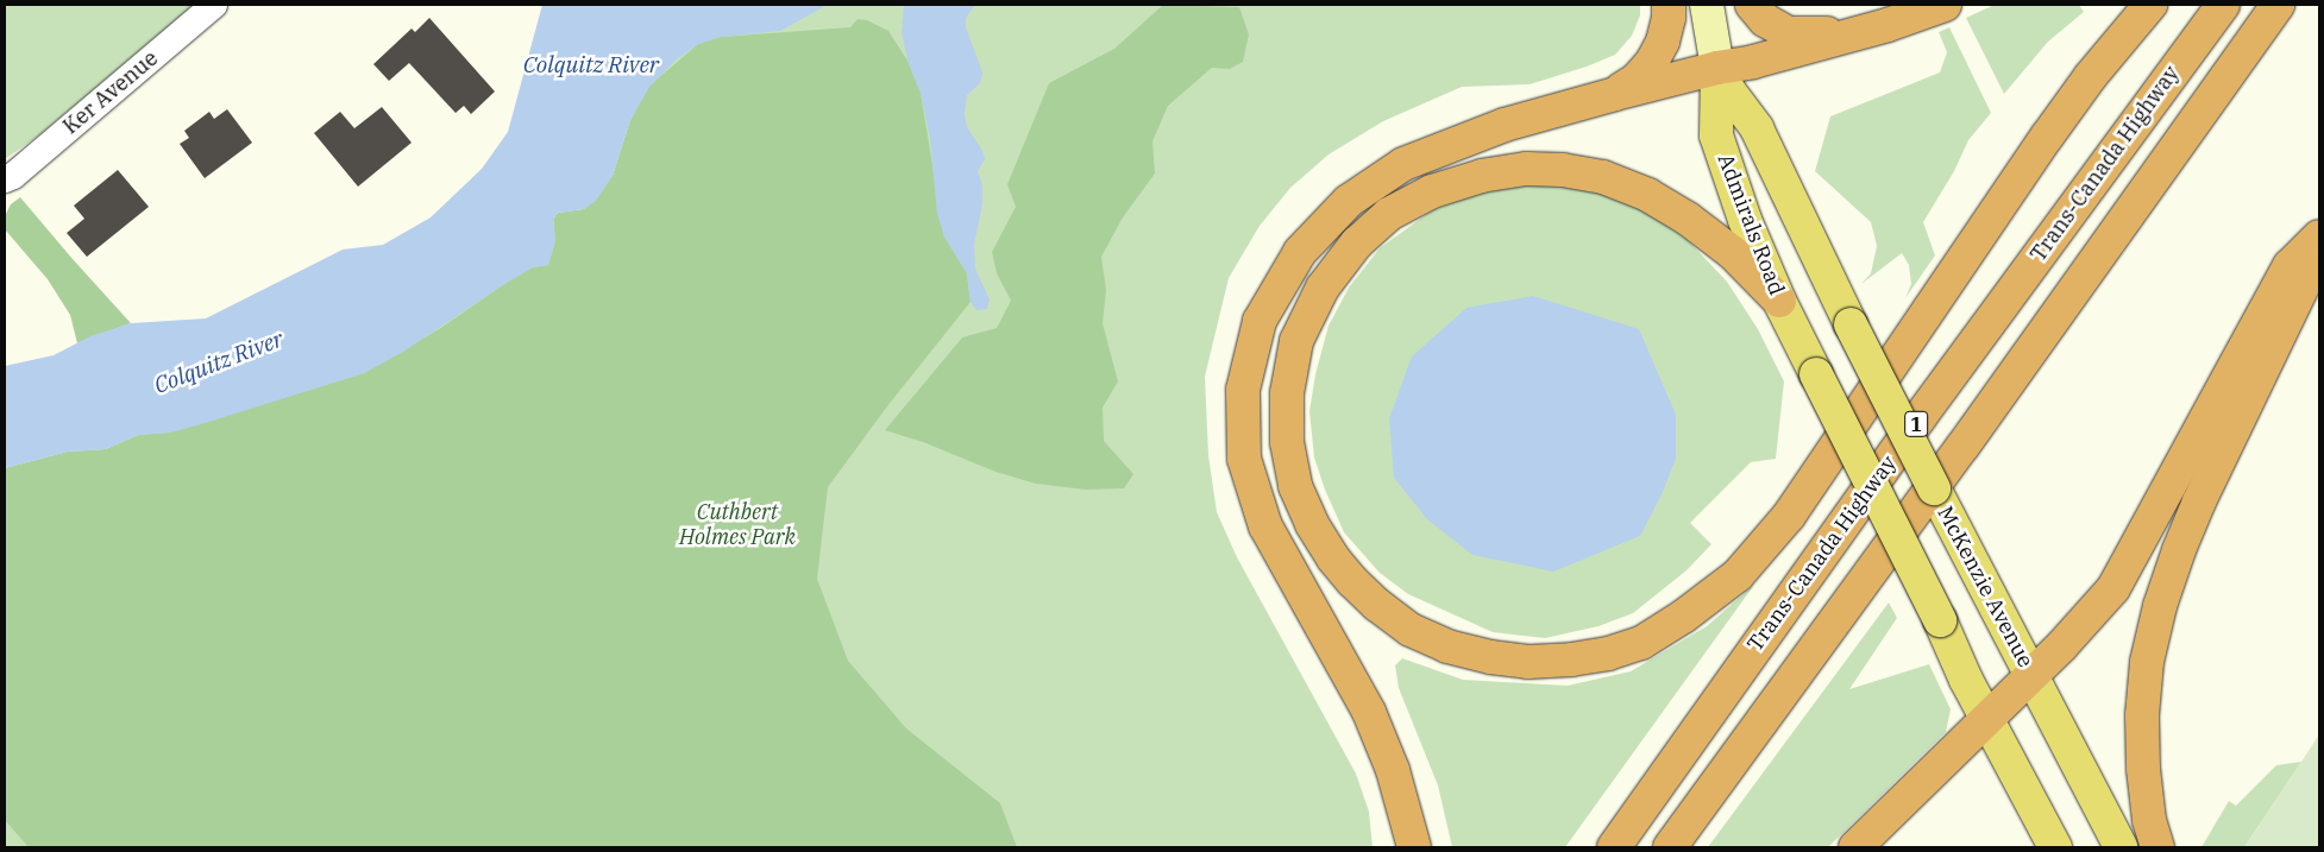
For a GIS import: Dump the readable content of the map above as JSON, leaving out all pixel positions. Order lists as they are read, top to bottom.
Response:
{
  "streets": {
    "highway": ["Trans-Canada Highway", "1"],
    "main road": ["Admirals Road", "McKenzie Avenue"],
    "street": ["Ker Avenue"]
  },
  "crossings": [
    ["Admirals Road", "McKenzie Avenue"]
  ],
  "water": ["Colquitz River"],
  "parks": ["Cuthbert Holmes Park"]
}
